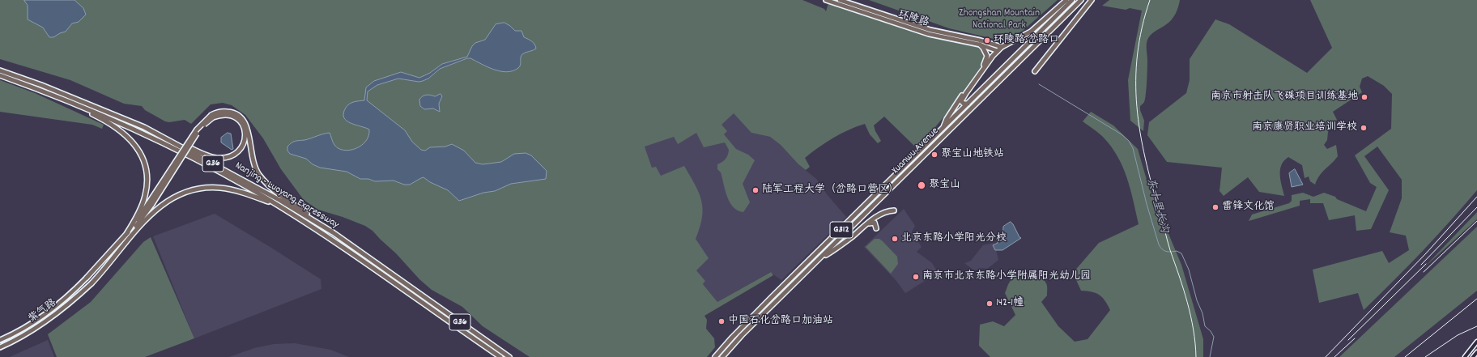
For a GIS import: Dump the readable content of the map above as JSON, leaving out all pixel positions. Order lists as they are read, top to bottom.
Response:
{
  "streets": {
    "highway": [
      "Xuanwu Avenue",
      "G36",
      "Nanjing - Luoyang Expressway",
      "G312"
    ],
    "main road": ["环陵路", "紫气路"]
  },
  "water": ["东十里长沟"],
  "parks": ["Zhongshan Mountain National Park"],
  "places": [
    "环陵路·岔路口",
    "南京市射击队飞碟项目训练基地",
    "南京康贤职业培训学校",
    "聚宝山地铁站",
    "聚宝山",
    "陆军工程大学（岔路口营区）",
    "雷锋文化馆",
    "北京东路小学阳光分校",
    "南京市北京东路小学附属阳光幼儿园",
    "142-1幢",
    "中国石化岔路口加油站"
  ]
}
